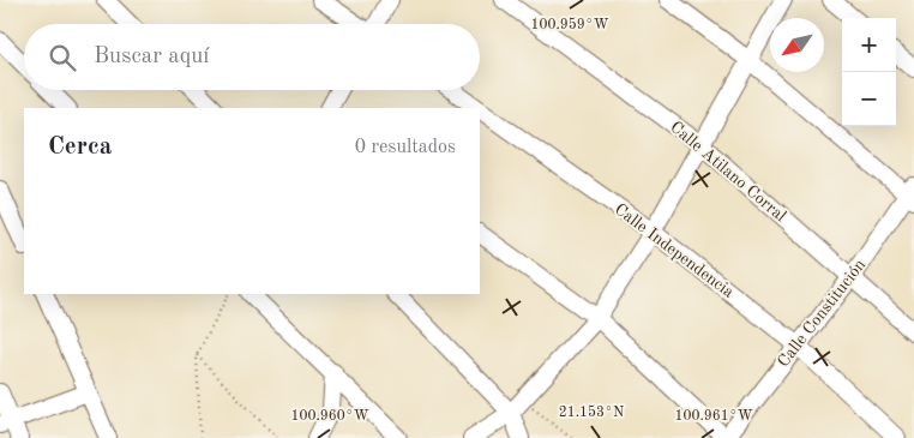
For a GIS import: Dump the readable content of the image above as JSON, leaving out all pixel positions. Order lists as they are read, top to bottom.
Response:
{
  "streets": {
    "street": ["Calle Atilano Corral", "Calle Independencia", "Calle Constitución"]
  },
  "crossings": [
    ["Calle Atilano Corral", "Calle Constitución"],
    ["Calle Independencia", "Calle Constitución"]
  ],
  "north": "bottom left",
  "page": {
    "map_buttons": ["+", "−"],
    "search": "Buscar aquí",
    "heading": ["Cerca", "0 resultados"]
  },
  "coordinates": [
    "100.959°W",
    "21.153°N",
    "100.960°W",
    "100.961°W"
  ]
}
